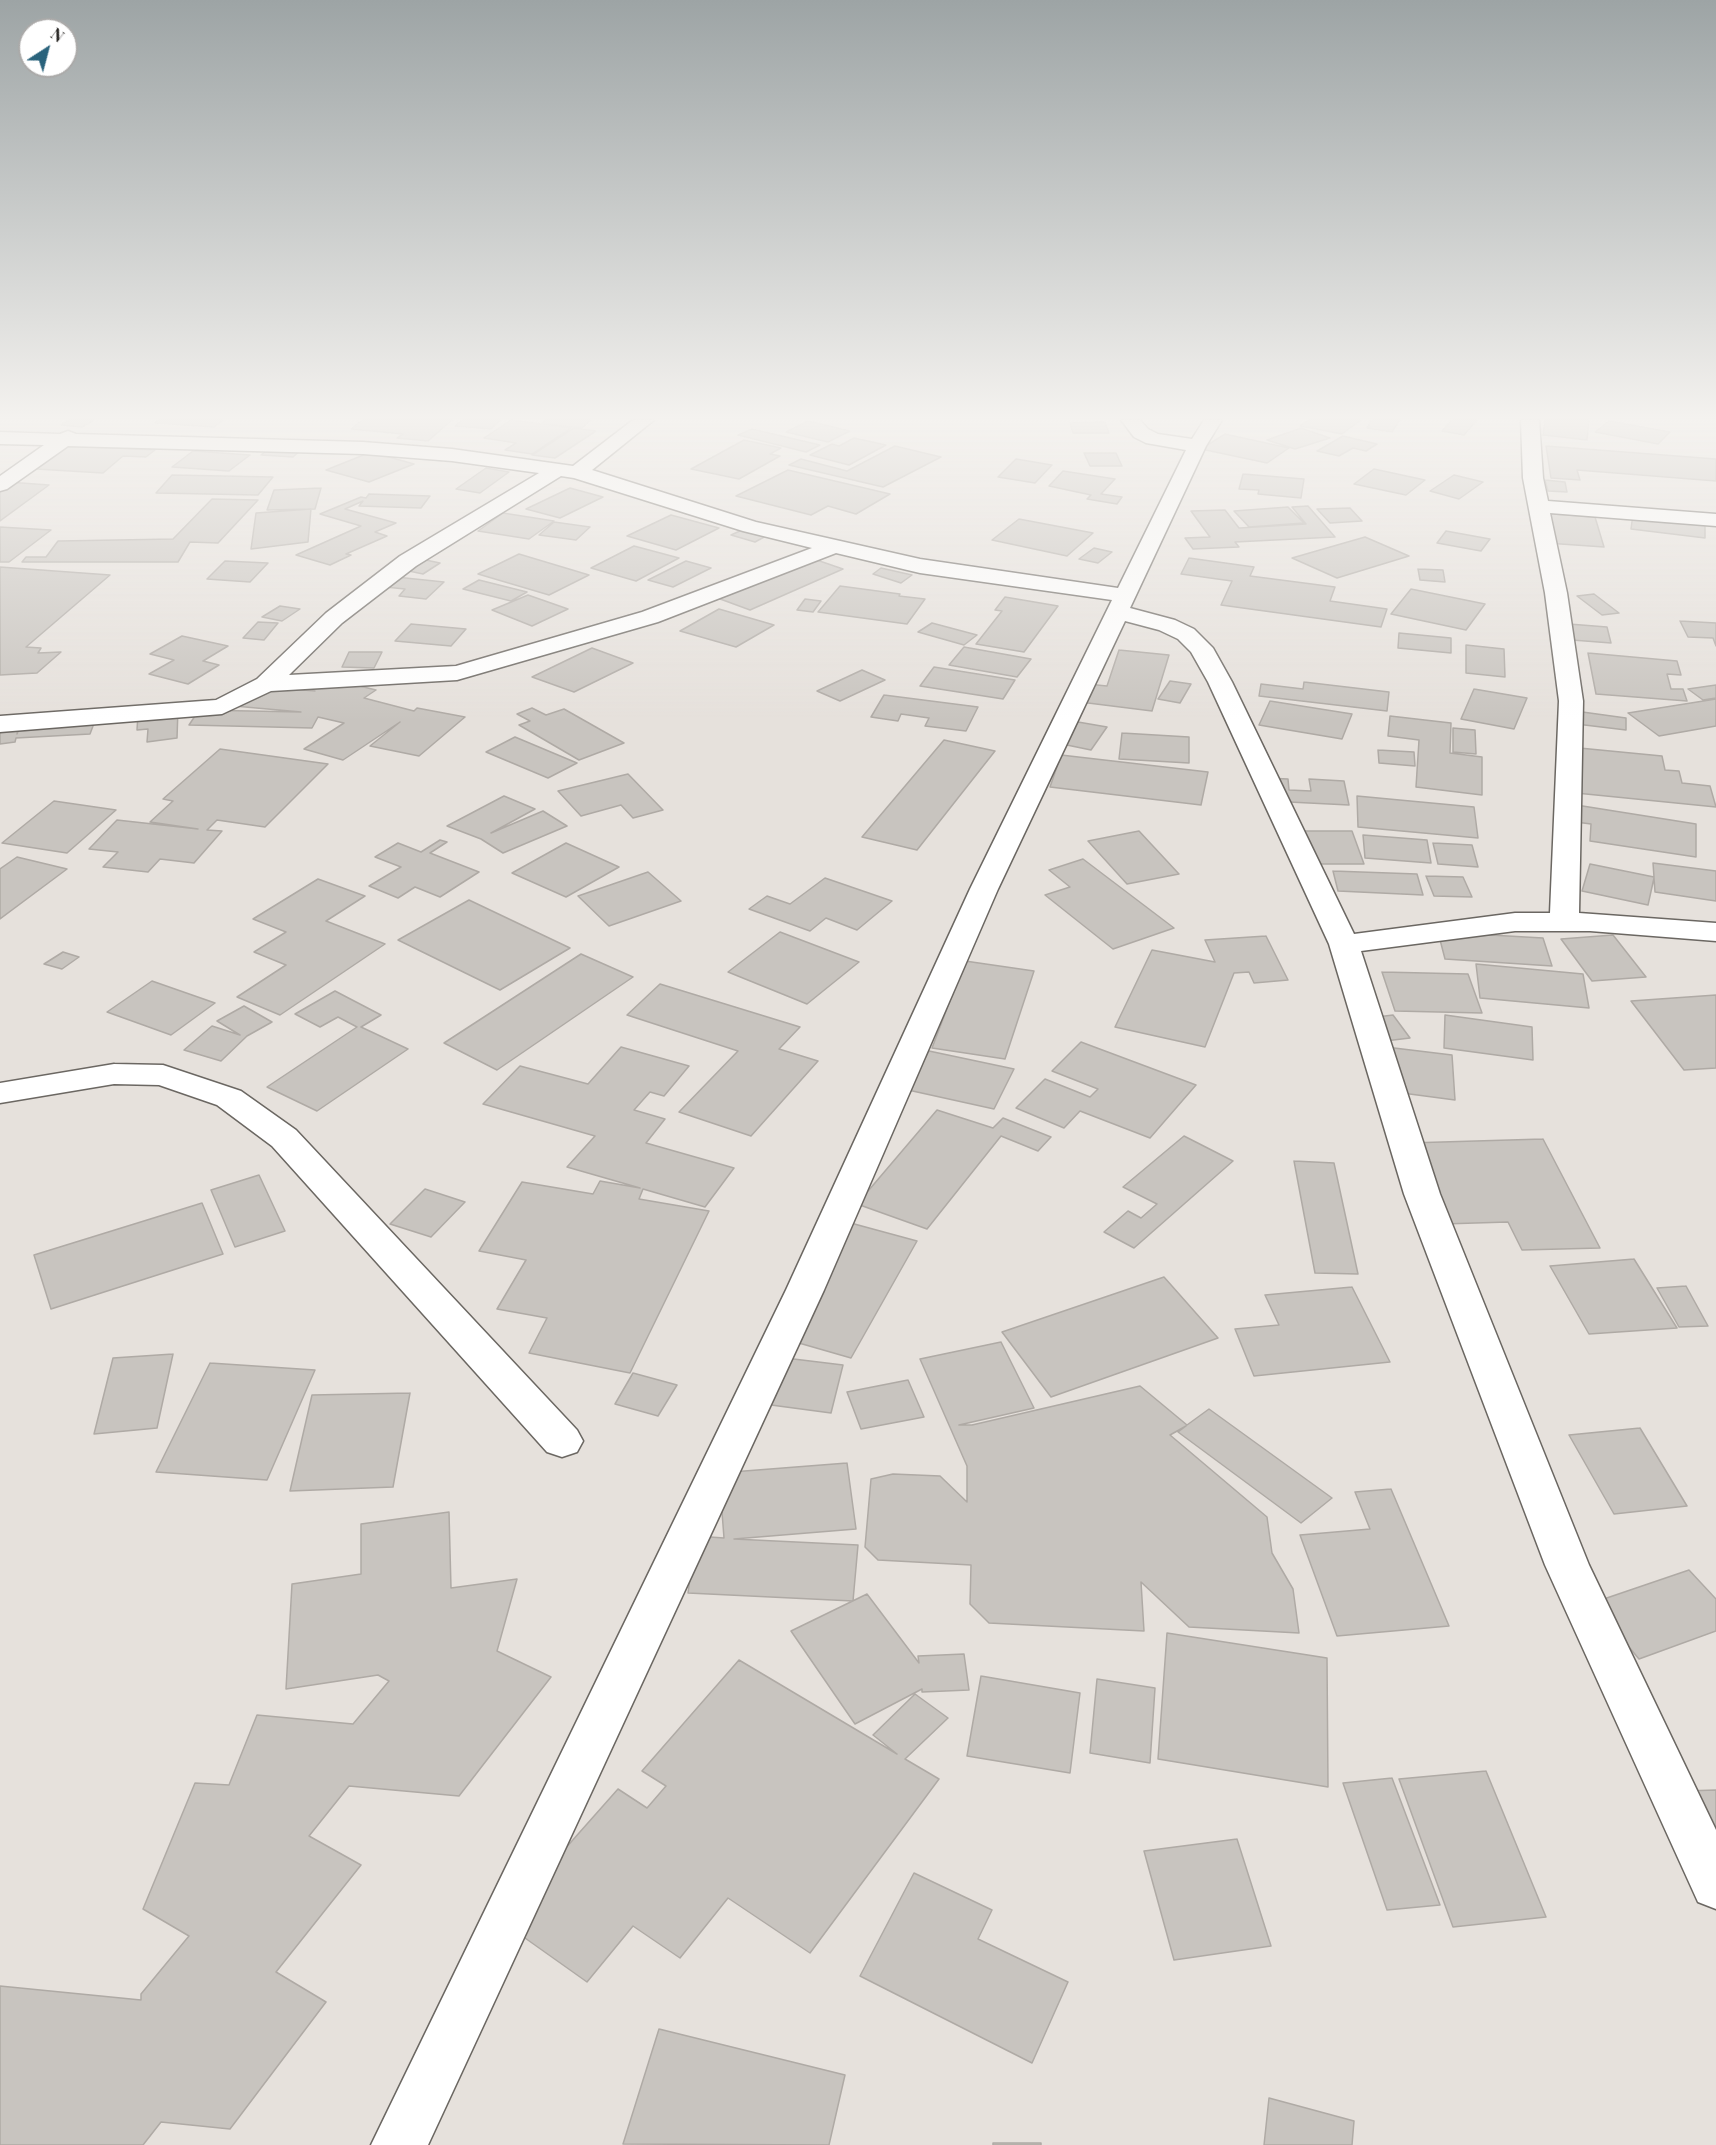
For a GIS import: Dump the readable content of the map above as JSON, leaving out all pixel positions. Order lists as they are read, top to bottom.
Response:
{
  "north": "top right"
}
